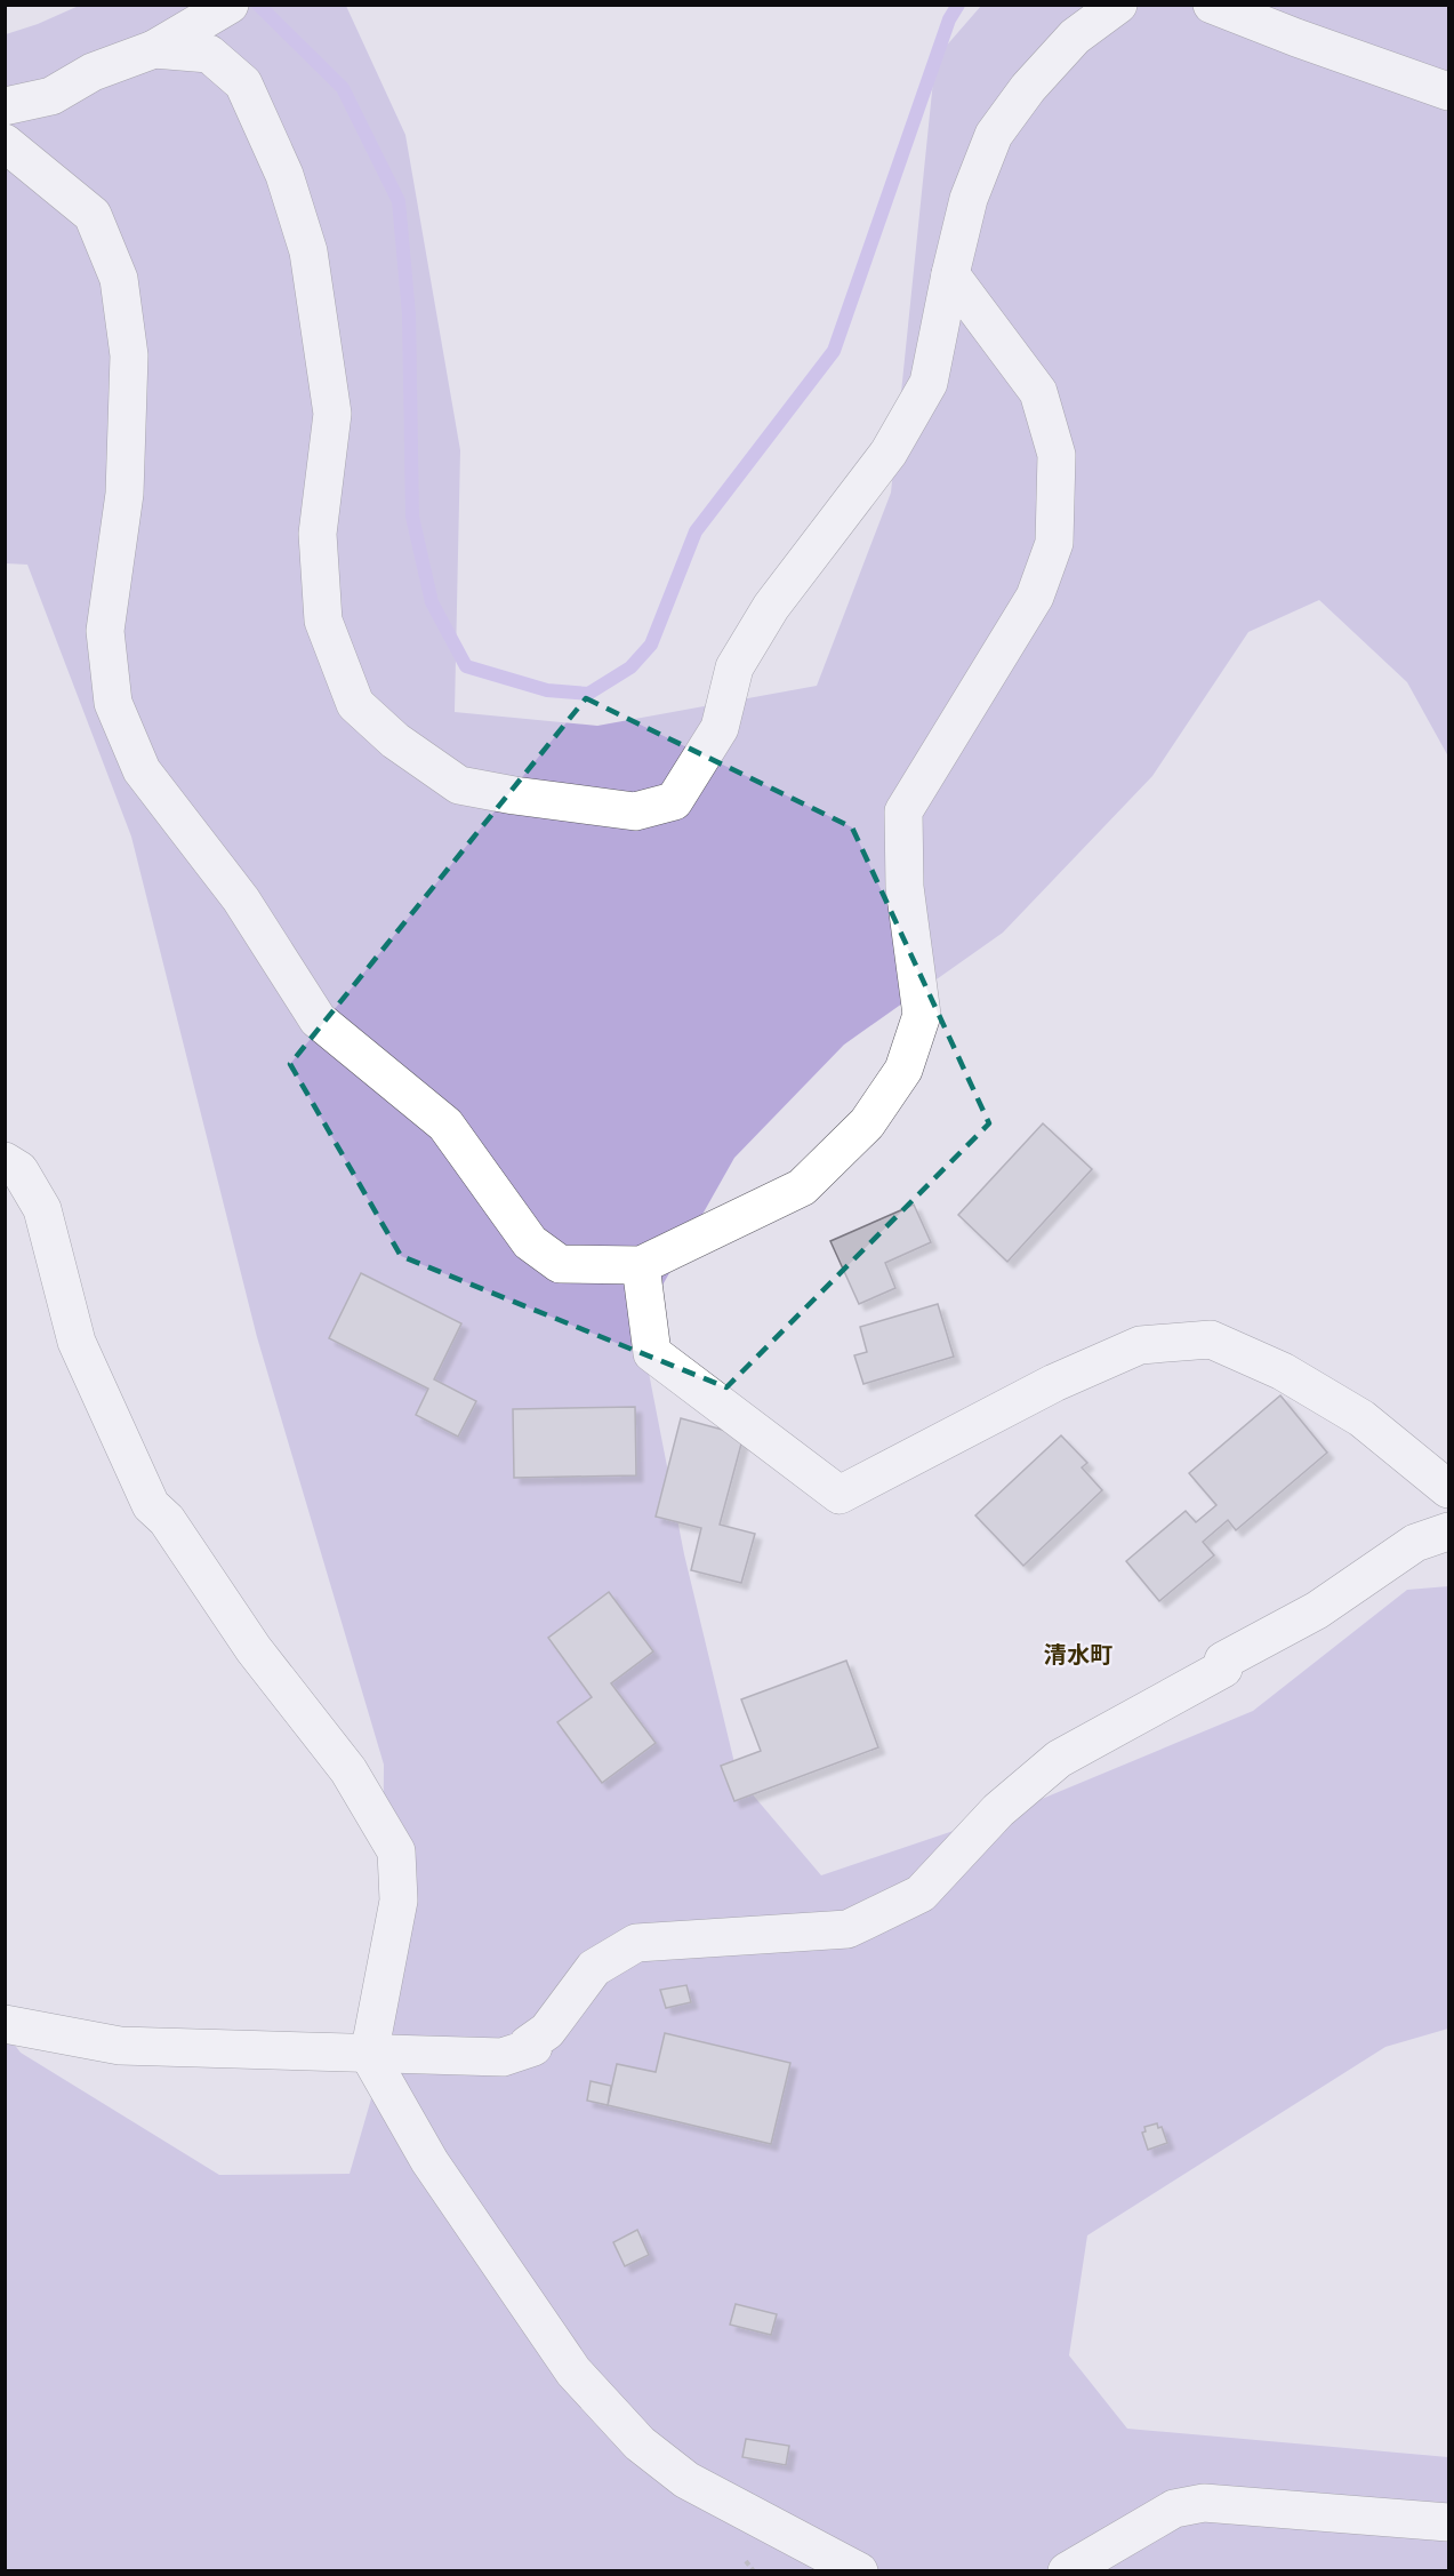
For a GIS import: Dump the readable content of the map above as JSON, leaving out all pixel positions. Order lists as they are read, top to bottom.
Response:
{
  "districts": ["清水町"]
}
